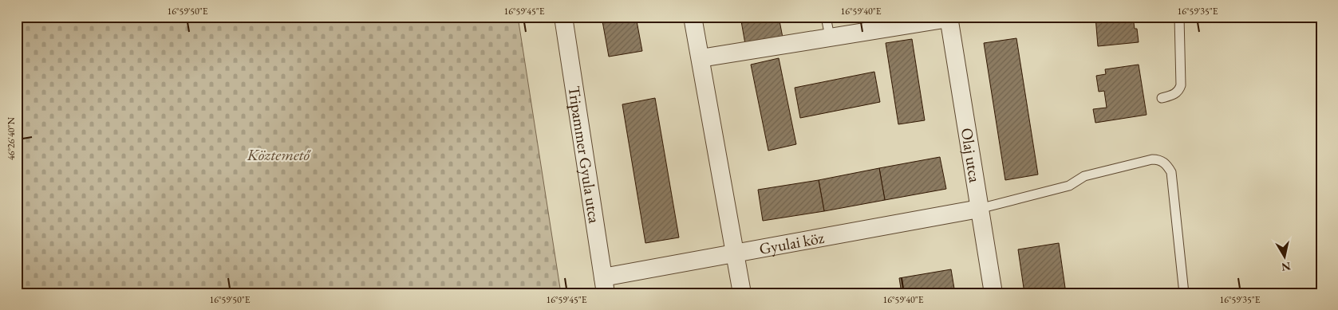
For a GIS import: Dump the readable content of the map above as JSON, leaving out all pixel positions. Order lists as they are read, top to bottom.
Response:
{
  "streets": {
    "street": ["Tripammer Gyula utca", "Olaj utca", "Gyulai köz"]
  },
  "crossings": [
    ["Tripammer Gyula utca", "Gyulai köz"],
    ["Olaj utca", "Gyulai köz"]
  ],
  "parks": ["Köztemető"],
  "north": "bottom",
  "coordinates": [
    "16°59'50\"E",
    "16°59'45\"E",
    "16°59'40\"E",
    "16°59'35\"E",
    "46°26'40\"N"
  ]
}
